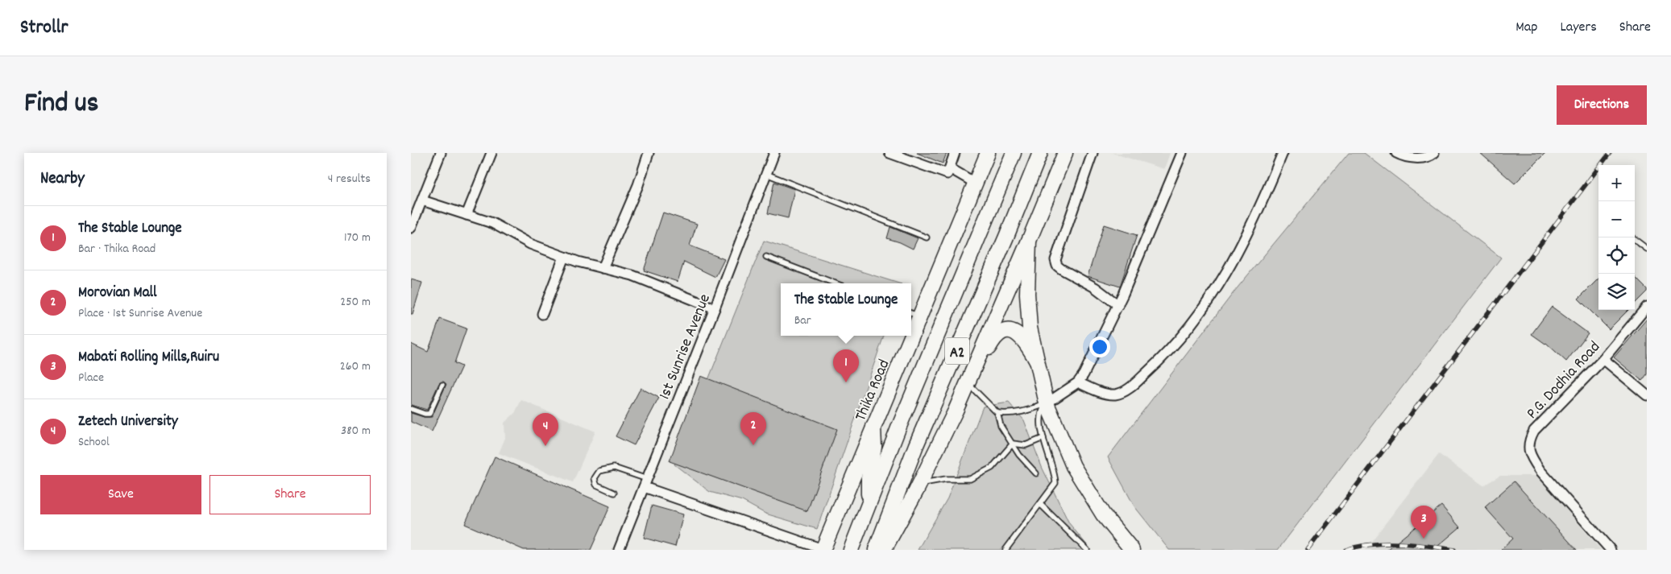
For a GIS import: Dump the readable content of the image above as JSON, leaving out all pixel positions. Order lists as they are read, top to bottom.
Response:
{
  "streets": {
    "main road": ["A2", "Thika Road"],
    "street": ["1st Sunrise Avenue", "P.G. Dodhia Road"]
  },
  "page": {
    "header": "Strollr",
    "nav": ["Map", "Layers", "Share"],
    "title": "Find us",
    "buttons": [
      "Directions",
      ["Save", "Share"]
    ],
    "heading": ["Nearby", "4 results"],
    "map_buttons": ["+", "−"],
    "list": [
      {
        "mark": "1",
        "name": "The Stable Lounge",
        "note": "Bar · Thika Road",
        "value": "170 m"
      },
      {
        "mark": "2",
        "name": "Morovian Mall",
        "note": "Place · 1st Sunrise Avenue",
        "value": "250 m"
      },
      {
        "mark": "3",
        "name": "Mabati Rolling Mills,Ruiru",
        "note": "Place",
        "value": "260 m"
      },
      {
        "mark": "4",
        "name": "Zetech University",
        "note": "School",
        "value": "380 m"
      }
    ],
    "popup": ["The Stable Lounge", "Bar"],
    "pins": [
      "1",
      "2",
      "4",
      "3"
    ]
  }
}
